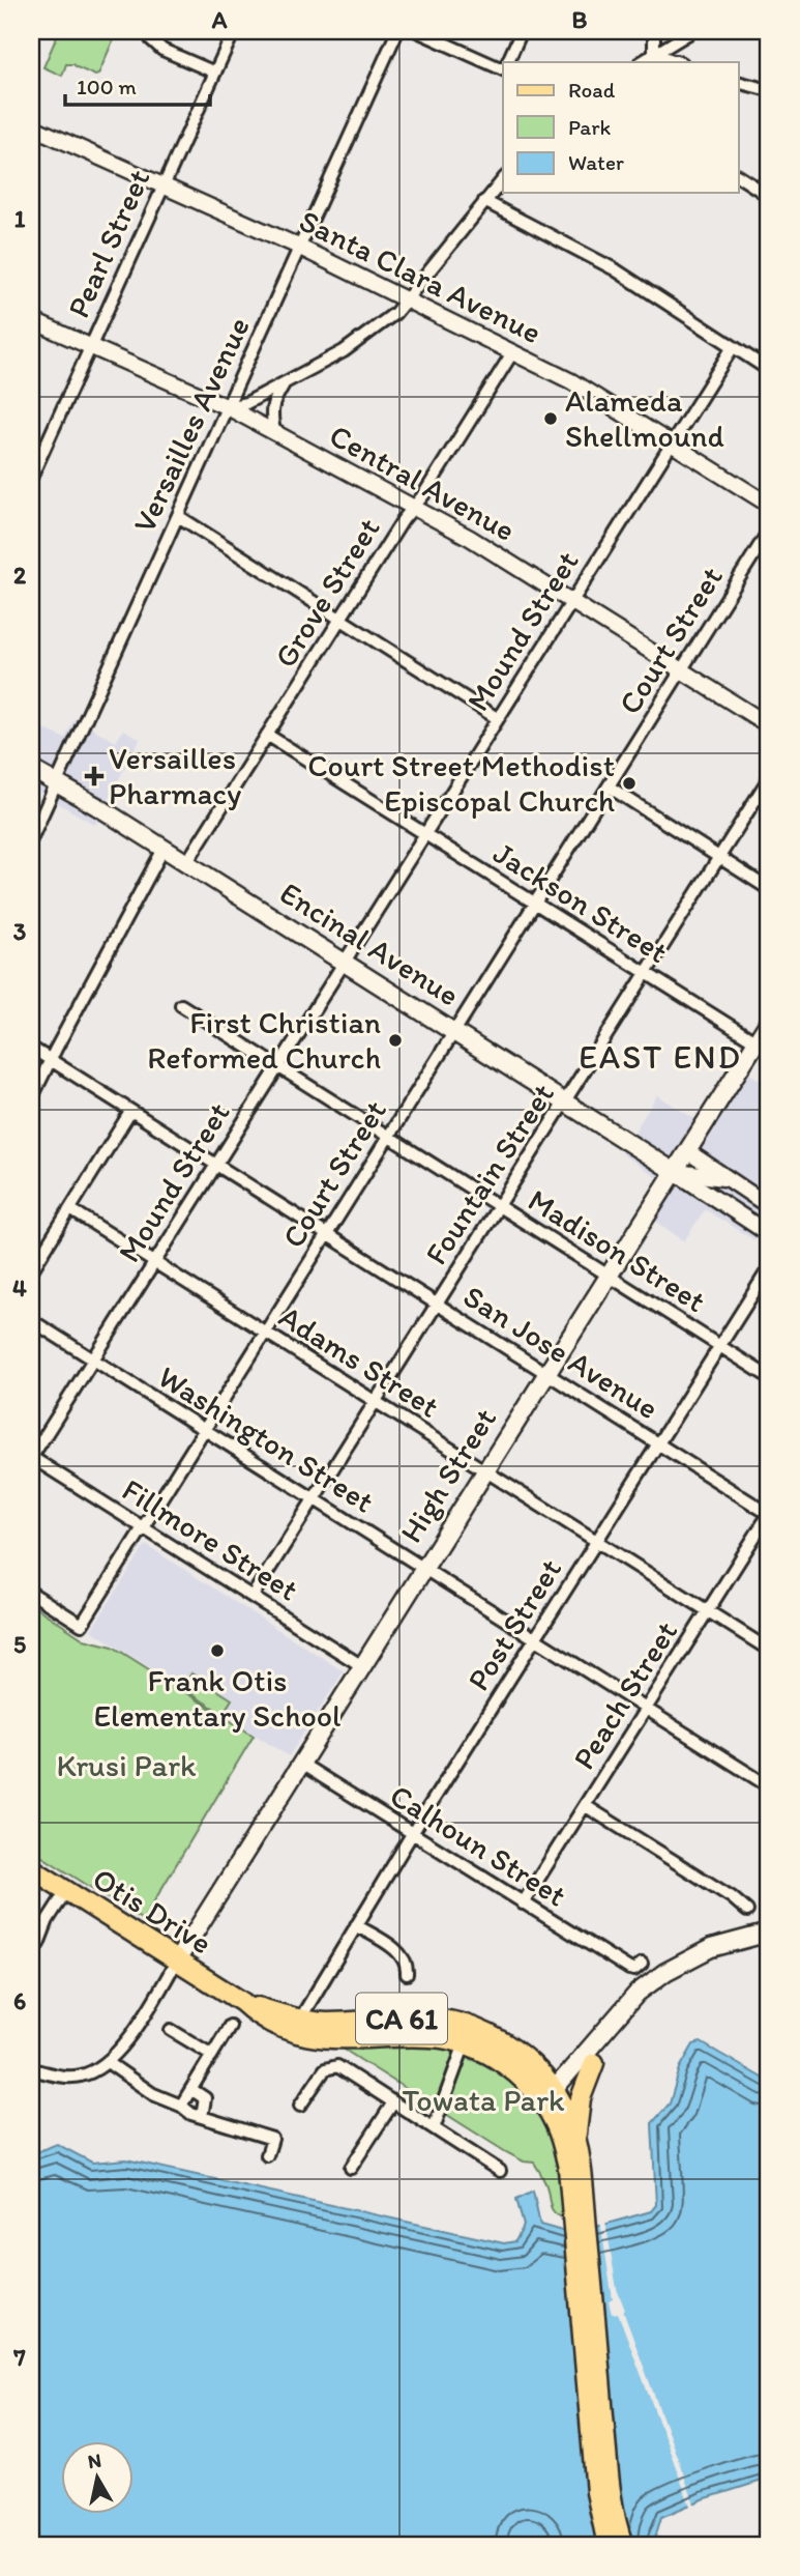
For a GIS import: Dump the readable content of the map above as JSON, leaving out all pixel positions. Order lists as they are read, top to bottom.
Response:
{
  "streets": {
    "main road": [
      "Encinal Avenue",
      "High Street",
      "Otis Drive",
      "CA 61"
    ],
    "street": [
      "Pearl Street",
      "Santa Clara Avenue",
      "Versailles Avenue",
      "Central Avenue",
      "Grove Street",
      "Mound Street",
      "Court Street",
      "Jackson Street",
      "Fountain Street",
      "Madison Street",
      "San Jose Avenue",
      "Adams Street",
      "Washington Street",
      "Fillmore Street",
      "Post Street",
      "Peach Street",
      "Calhoun Street"
    ]
  },
  "crossings": [
    ["Pearl Street", "Santa Clara Avenue"],
    ["Pearl Street", "Central Avenue"],
    ["Santa Clara Avenue", "Versailles Avenue"],
    ["Santa Clara Avenue", "Grove Street"],
    ["Santa Clara Avenue", "Mound Street"],
    ["Versailles Avenue", "Central Avenue"],
    ["Versailles Avenue", "Encinal Avenue"],
    ["Central Avenue", "Grove Street"],
    ["Central Avenue", "Mound Street"],
    ["Central Avenue", "Court Street"],
    ["Grove Street", "Jackson Street"],
    ["Grove Street", "Encinal Avenue"],
    ["Mound Street", "Jackson Street"],
    ["Mound Street", "Encinal Avenue"],
    ["Mound Street", "Madison Street"],
    ["Mound Street", "San Jose Avenue"],
    ["Mound Street", "Adams Street"],
    ["Mound Street", "Washington Street"],
    ["Mound Street", "Fillmore Street"],
    ["Court Street", "Jackson Street"],
    ["Court Street", "Encinal Avenue"],
    ["Court Street", "Madison Street"],
    ["Court Street", "San Jose Avenue"],
    ["Court Street", "Adams Street"],
    ["Court Street", "Washington Street"],
    ["Court Street", "Fillmore Street"],
    ["Jackson Street", "Fountain Street"],
    ["Jackson Street", "High Street"],
    ["Encinal Avenue", "Fountain Street"],
    ["Encinal Avenue", "High Street"],
    ["Fountain Street", "Madison Street"],
    ["Fountain Street", "San Jose Avenue"],
    ["Fountain Street", "Adams Street"],
    ["Fountain Street", "Washington Street"],
    ["Fountain Street", "Fillmore Street"],
    ["Madison Street", "High Street"],
    ["Madison Street", "Post Street"],
    ["San Jose Avenue", "High Street"],
    ["San Jose Avenue", "Post Street"],
    ["San Jose Avenue", "Peach Street"],
    ["Adams Street", "High Street"],
    ["Adams Street", "Post Street"],
    ["Adams Street", "Peach Street"],
    ["Washington Street", "High Street"],
    ["Washington Street", "Post Street"],
    ["Washington Street", "Peach Street"],
    ["High Street", "Fillmore Street"],
    ["High Street", "Calhoun Street"],
    ["High Street", "Otis Drive"],
    ["Post Street", "Calhoun Street"],
    ["Peach Street", "Calhoun Street"],
    ["Otis Drive", "CA 61"]
  ],
  "districts": ["EAST END"],
  "parks": ["Krusi Park", "Towata Park"],
  "places": {
    "other": [
      "Alameda Shellmound",
      "Court Street Methodist Episcopal Church",
      "First Christian Reformed Church",
      "Frank Otis Elementary School"
    ],
    "health": ["Versailles Pharmacy"]
  },
  "legend": ["Road", "Park", "Water"],
  "scale_bar": "100 m",
  "north": "top",
  "grid": {
    "columns": ["A", "B"],
    "rows": [
      "1",
      "2",
      "3",
      "4",
      "5",
      "6",
      "7"
    ]
  }
}
